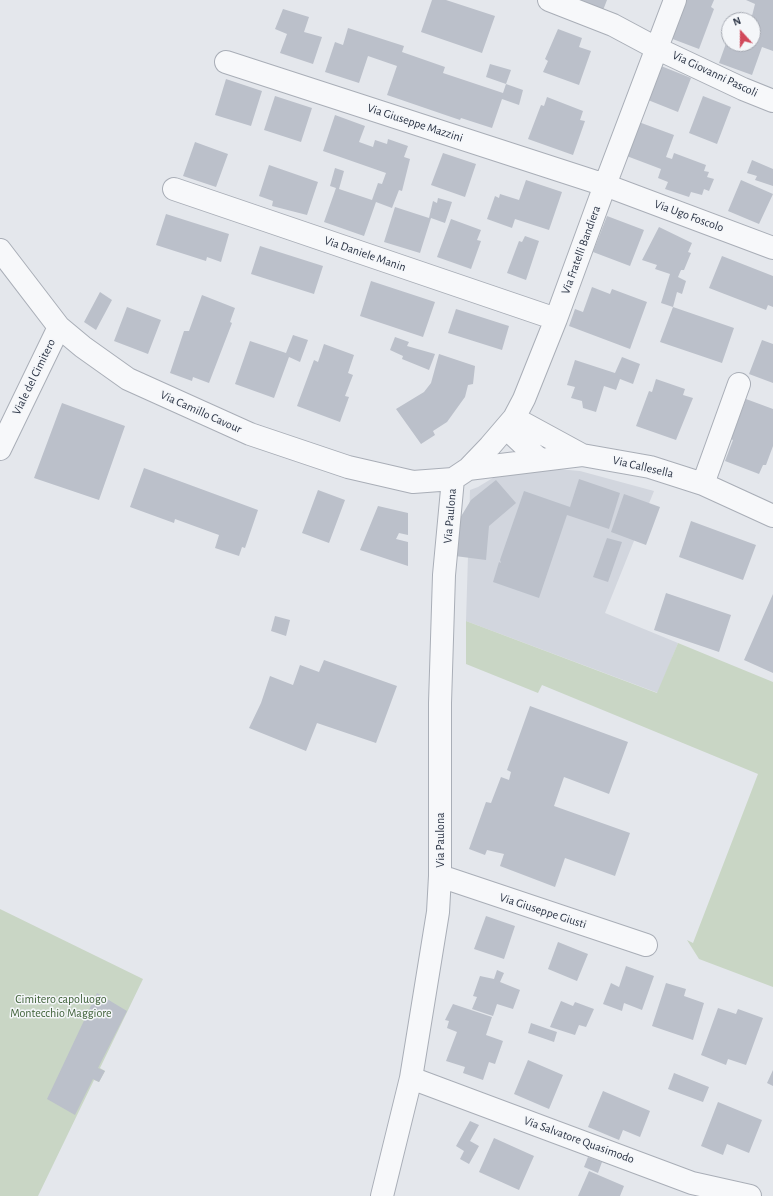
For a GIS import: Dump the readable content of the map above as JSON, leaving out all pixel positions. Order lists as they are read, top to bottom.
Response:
{
  "streets": {
    "street": [
      "Via Giovanni Pascoli",
      "Via Giuseppe Mazzini",
      "Via Ugo Foscolo",
      "Via Fratelli Bandiera",
      "Via Daniele Manin",
      "Viale del Cimitero",
      "Via Camillo Cavour",
      "Via Callesella",
      "Via Paulona",
      "Via Giuseppe Giusti",
      "Via Salvatore Quasimodo"
    ]
  },
  "crossings": [
    ["Via Giovanni Pascoli", "Via Fratelli Bandiera"],
    ["Via Giuseppe Mazzini", "Via Ugo Foscolo"],
    ["Via Giuseppe Mazzini", "Via Fratelli Bandiera"],
    ["Via Ugo Foscolo", "Via Fratelli Bandiera"],
    ["Via Fratelli Bandiera", "Via Daniele Manin"],
    ["Via Fratelli Bandiera", "Via Camillo Cavour"],
    ["Via Fratelli Bandiera", "Via Callesella"],
    ["Via Fratelli Bandiera", "Via Paulona"],
    ["Viale del Cimitero", "Via Camillo Cavour"],
    ["Via Camillo Cavour", "Via Callesella"],
    ["Via Camillo Cavour", "Via Paulona"],
    ["Via Callesella", "Via Paulona"],
    ["Via Paulona", "Via Giuseppe Giusti"],
    ["Via Paulona", "Via Salvatore Quasimodo"]
  ],
  "parks": ["Cimitero capoluogo Montecchio Maggiore"],
  "north": "top"
}
